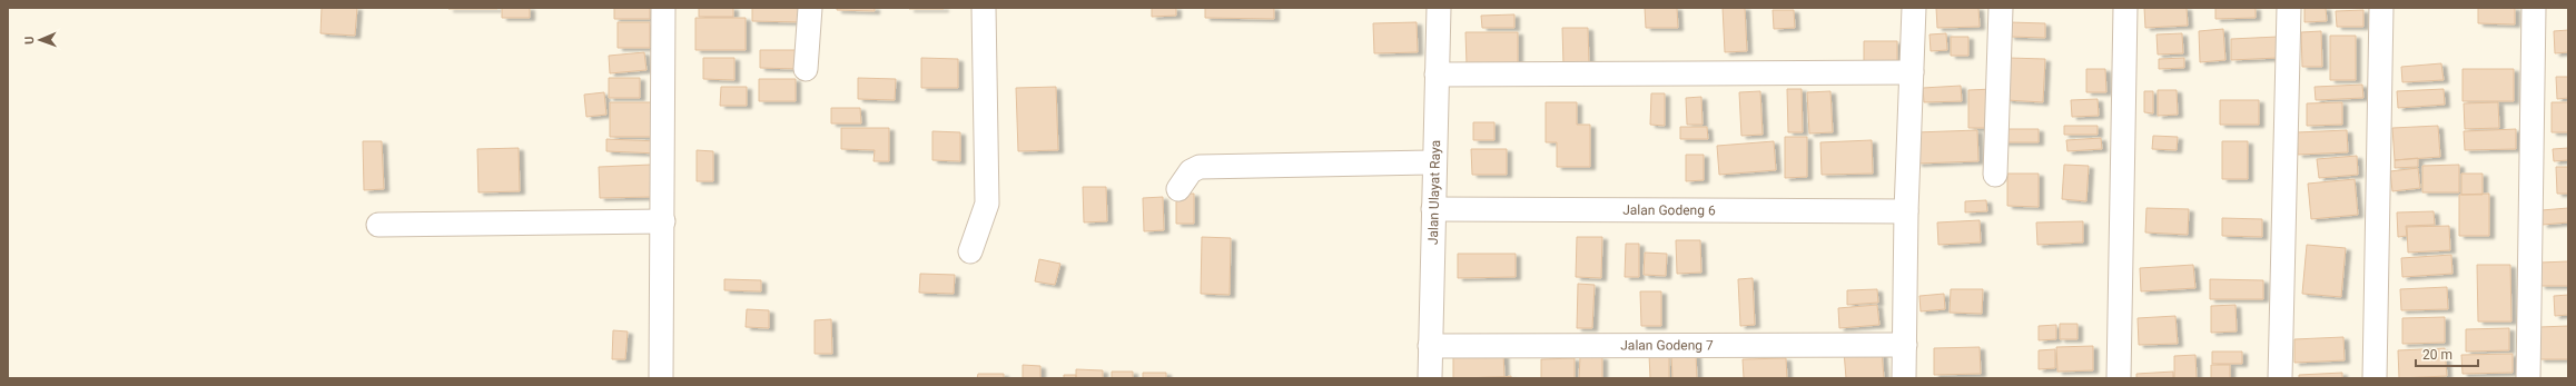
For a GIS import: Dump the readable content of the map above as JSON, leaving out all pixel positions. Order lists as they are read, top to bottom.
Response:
{
  "streets": {
    "street": ["Jalan Ulayat Raya", "Jalan Godeng 6", "Jalan Godeng 7"]
  },
  "crossings": [
    ["Jalan Ulayat Raya", "Jalan Godeng 6"],
    ["Jalan Ulayat Raya", "Jalan Godeng 7"]
  ],
  "scale_bar": "20 m",
  "north": "left"
}
